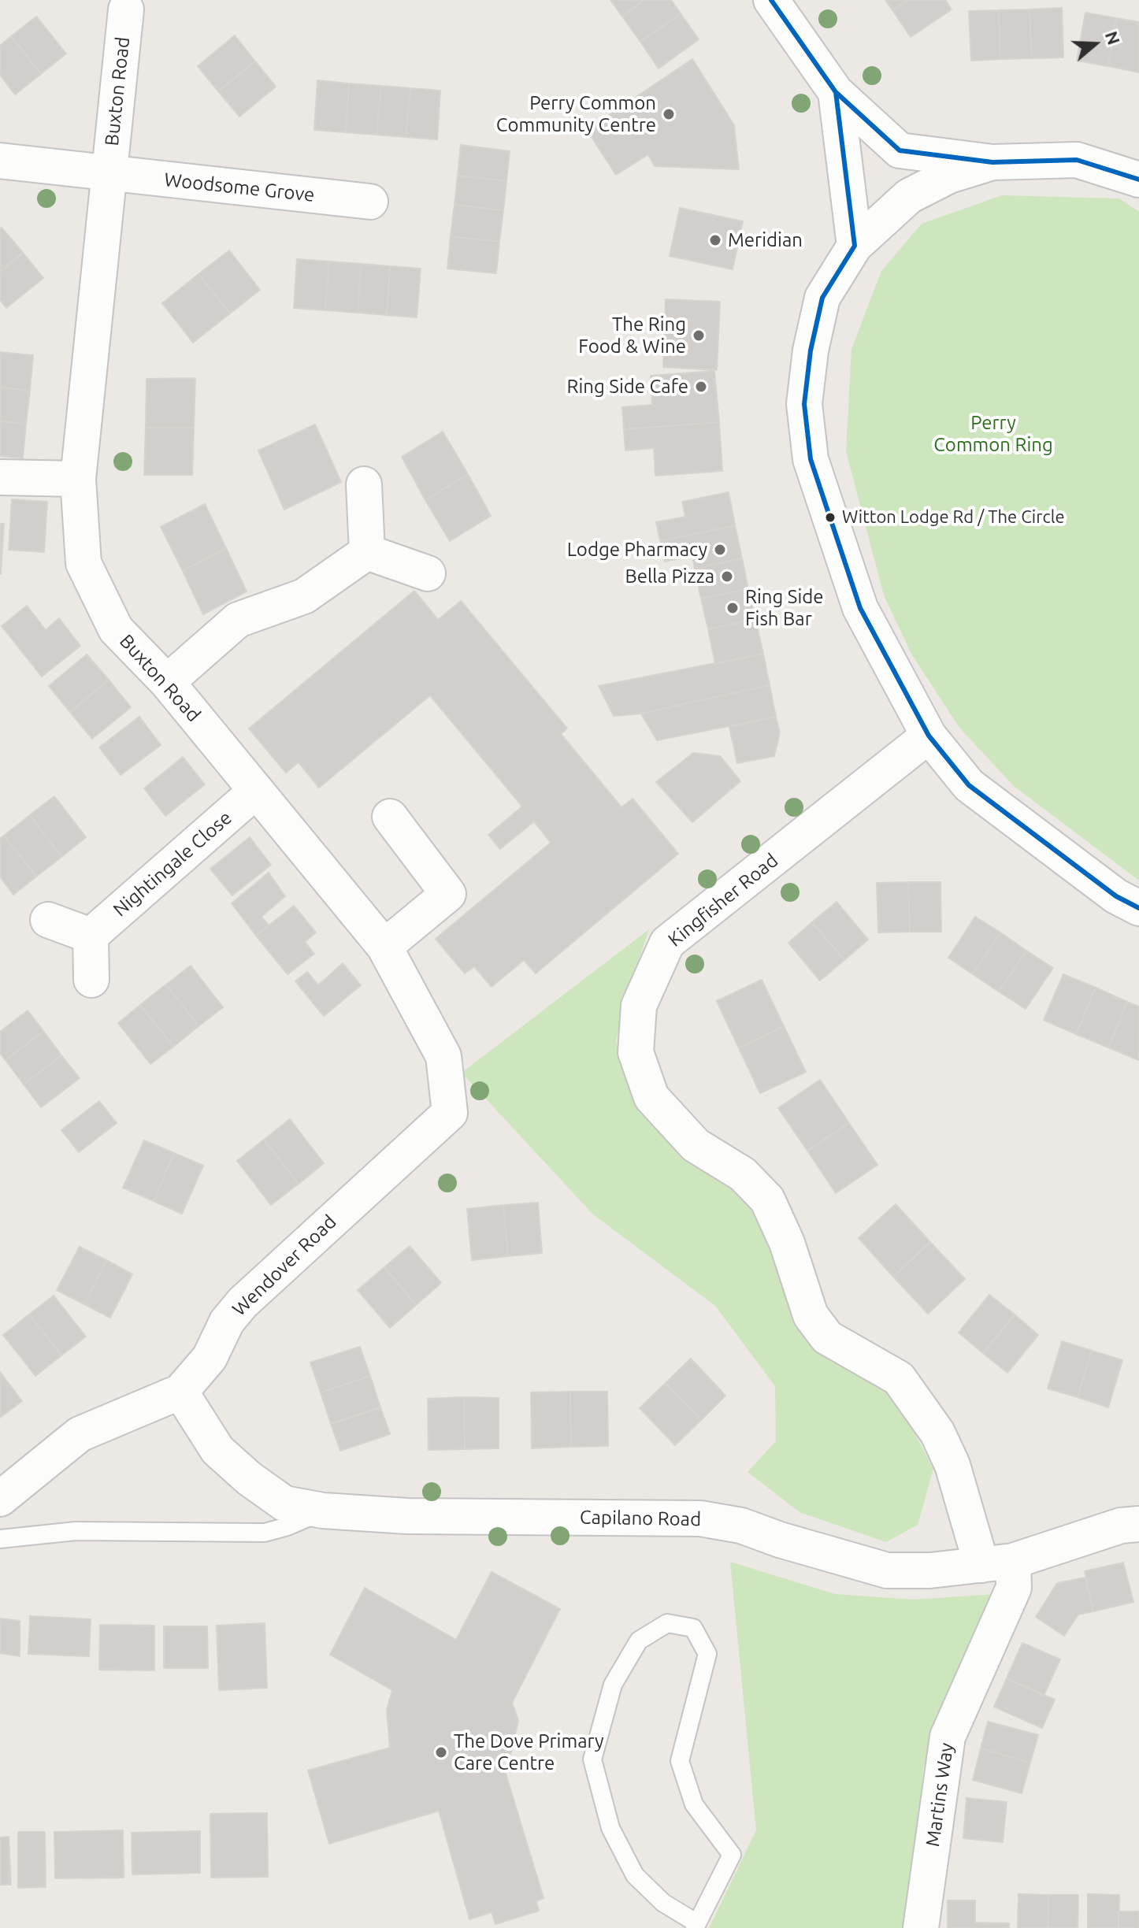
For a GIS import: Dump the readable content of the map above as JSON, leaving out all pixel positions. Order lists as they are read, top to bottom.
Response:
{
  "streets": {
    "street": [
      "Buxton Road",
      "Woodsome Grove",
      "Nightingale Close",
      "Kingfisher Road",
      "Wendover Road",
      "Capilano Road",
      "Martins Way"
    ]
  },
  "crossings": [
    ["Buxton Road", "Woodsome Grove"],
    ["Buxton Road", "Nightingale Close"],
    ["Buxton Road", "Wendover Road"],
    ["Kingfisher Road", "Capilano Road"],
    ["Kingfisher Road", "Martins Way"],
    ["Wendover Road", "Capilano Road"],
    ["Capilano Road", "Martins Way"]
  ],
  "parks": ["Perry Common Ring"],
  "places": [
    "Perry Common Community Centre",
    "Meridian",
    "The Ring Food & Wine",
    "Ring Side Cafe",
    "Witton Lodge Rd / The Circle",
    "Lodge Pharmacy",
    "Bella Pizza",
    "Ring Side Fish Bar",
    "The Dove Primary Care Centre"
  ],
  "north": "right"
}
